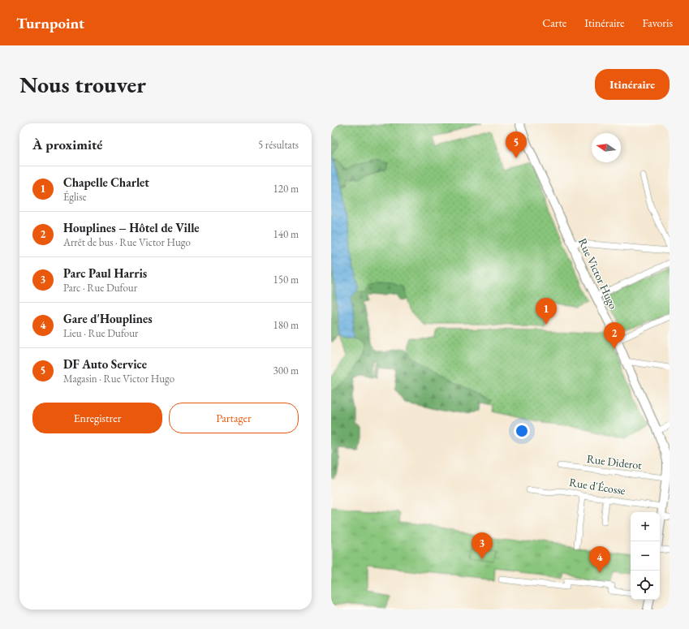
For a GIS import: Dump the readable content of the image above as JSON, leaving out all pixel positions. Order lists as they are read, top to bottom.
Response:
{
  "streets": {
    "main road": ["Rue Victor Hugo"],
    "street": ["Rue Diderot", "Rue d'Écosse"]
  },
  "crossings": [
    ["Rue Victor Hugo", "Rue Diderot"],
    ["Rue Victor Hugo", "Rue d'Écosse"]
  ],
  "north": "left",
  "page": {
    "header": "Turnpoint",
    "nav": ["Carte", "Itinéraire", "Favoris"],
    "buttons": [
      "Itinéraire",
      ["Enregistrer", "Partager"]
    ],
    "title": "Nous trouver",
    "heading": ["À proximité", "5 résultats"],
    "pins": [
      "5",
      "1",
      "2",
      "3",
      "4"
    ],
    "list": [
      {
        "mark": "1",
        "name": "Chapelle Charlet",
        "note": "Église",
        "value": "120 m"
      },
      {
        "mark": "2",
        "name": "Houplines – Hôtel de Ville",
        "note": "Arrêt de bus · Rue Victor Hugo",
        "value": "140 m"
      },
      {
        "mark": "3",
        "name": "Parc Paul Harris",
        "note": "Parc · Rue Dufour",
        "value": "150 m"
      },
      {
        "mark": "4",
        "name": "Gare d'Houplines",
        "note": "Lieu · Rue Dufour",
        "value": "180 m"
      },
      {
        "mark": "5",
        "name": "DF Auto Service",
        "note": "Magasin · Rue Victor Hugo",
        "value": "300 m"
      }
    ],
    "map_buttons": ["+", "−"]
  }
}
